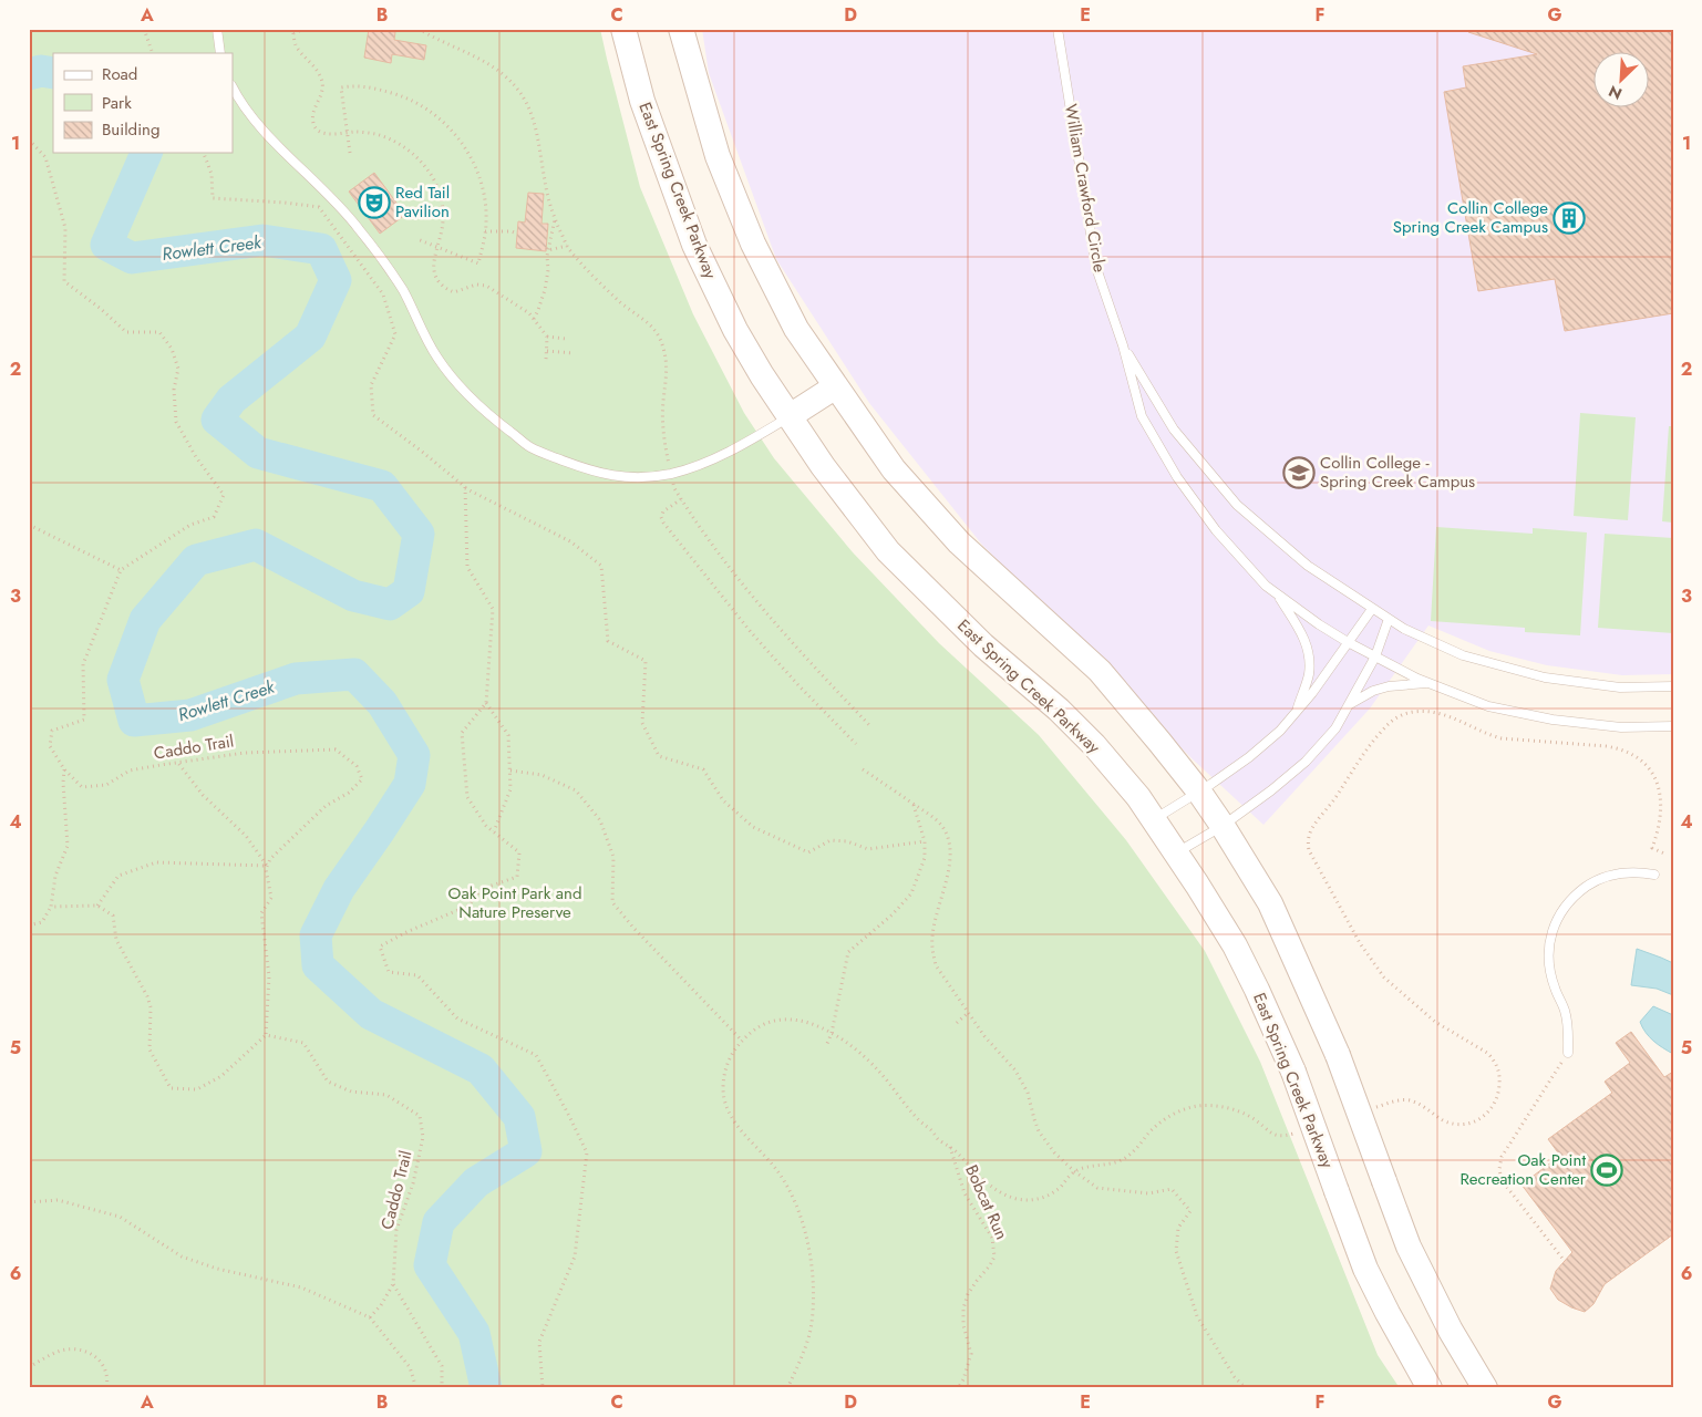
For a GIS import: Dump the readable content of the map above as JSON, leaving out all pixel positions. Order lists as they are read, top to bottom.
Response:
{
  "streets": {
    "main road": ["East Spring Creek Parkway"],
    "lane": ["William Crawford Circle"],
    "path": ["Caddo Trail", "Bobcat Run"]
  },
  "water": ["Rowlett Creek"],
  "parks": ["Oak Point Park and Nature Preserve"],
  "places": {
    "theatre": ["Red Tail Pavilion"],
    "building": ["Collin College Spring Creek Campus"],
    "school or university": ["Collin College - Spring Creek Campus"],
    "sports": ["Oak Point Recreation Center"]
  },
  "legend": ["Road", "Park", "Building"],
  "north": "bottom left",
  "grid": {
    "columns": [
      "A",
      "B",
      "C",
      "D",
      "E",
      "F",
      "G"
    ],
    "rows": [
      "1",
      "2",
      "3",
      "4",
      "5",
      "6"
    ]
  }
}
